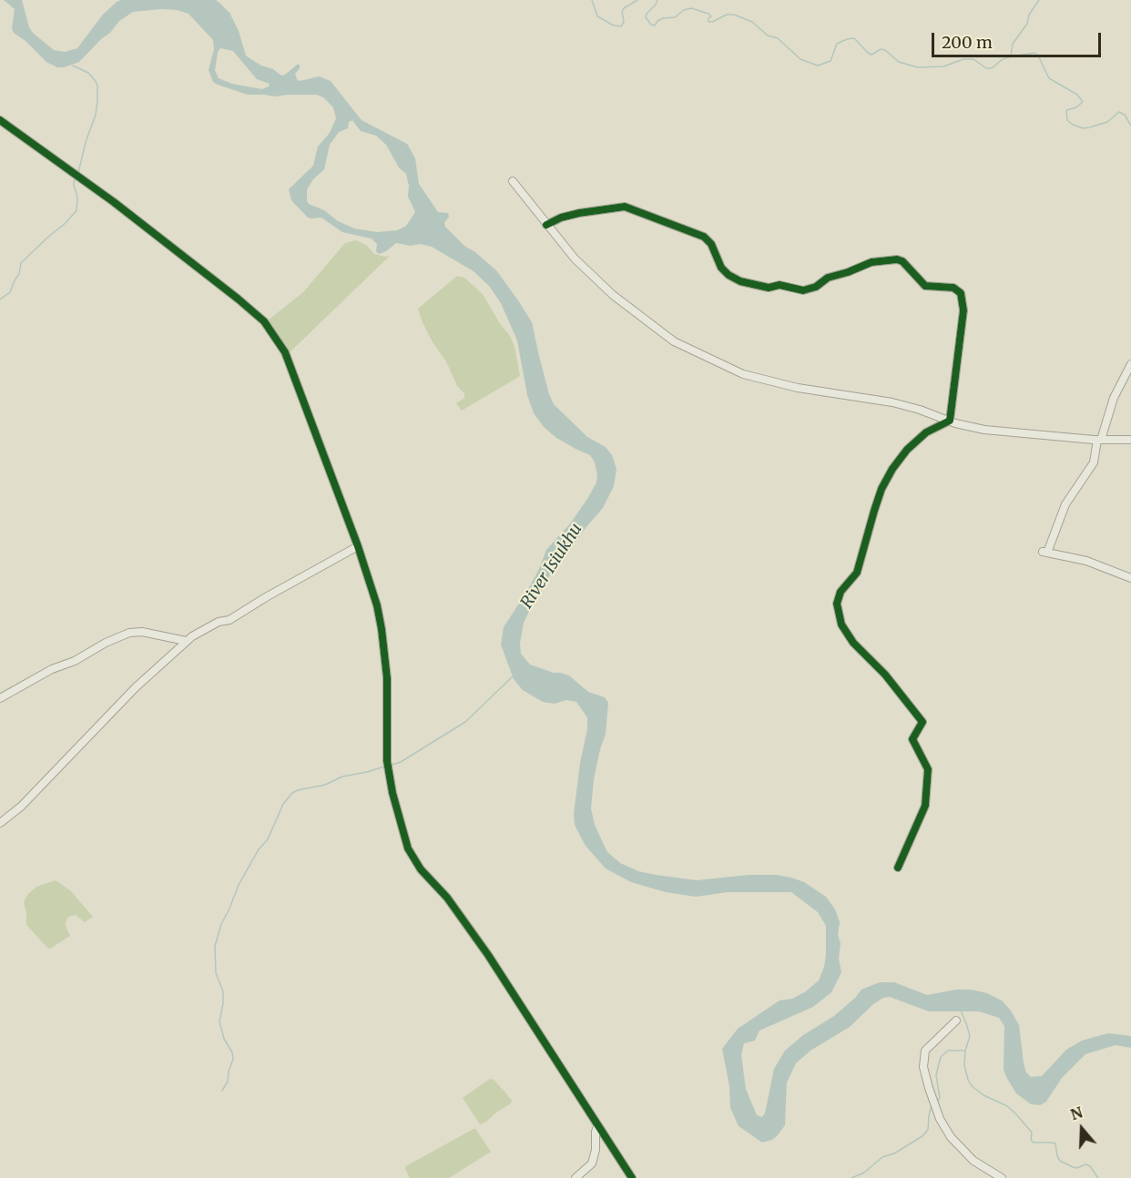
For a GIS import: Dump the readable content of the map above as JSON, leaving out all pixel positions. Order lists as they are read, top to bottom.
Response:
{
  "water": ["River Isiukhu"],
  "scale_bar": "200 m",
  "north": "top"
}
